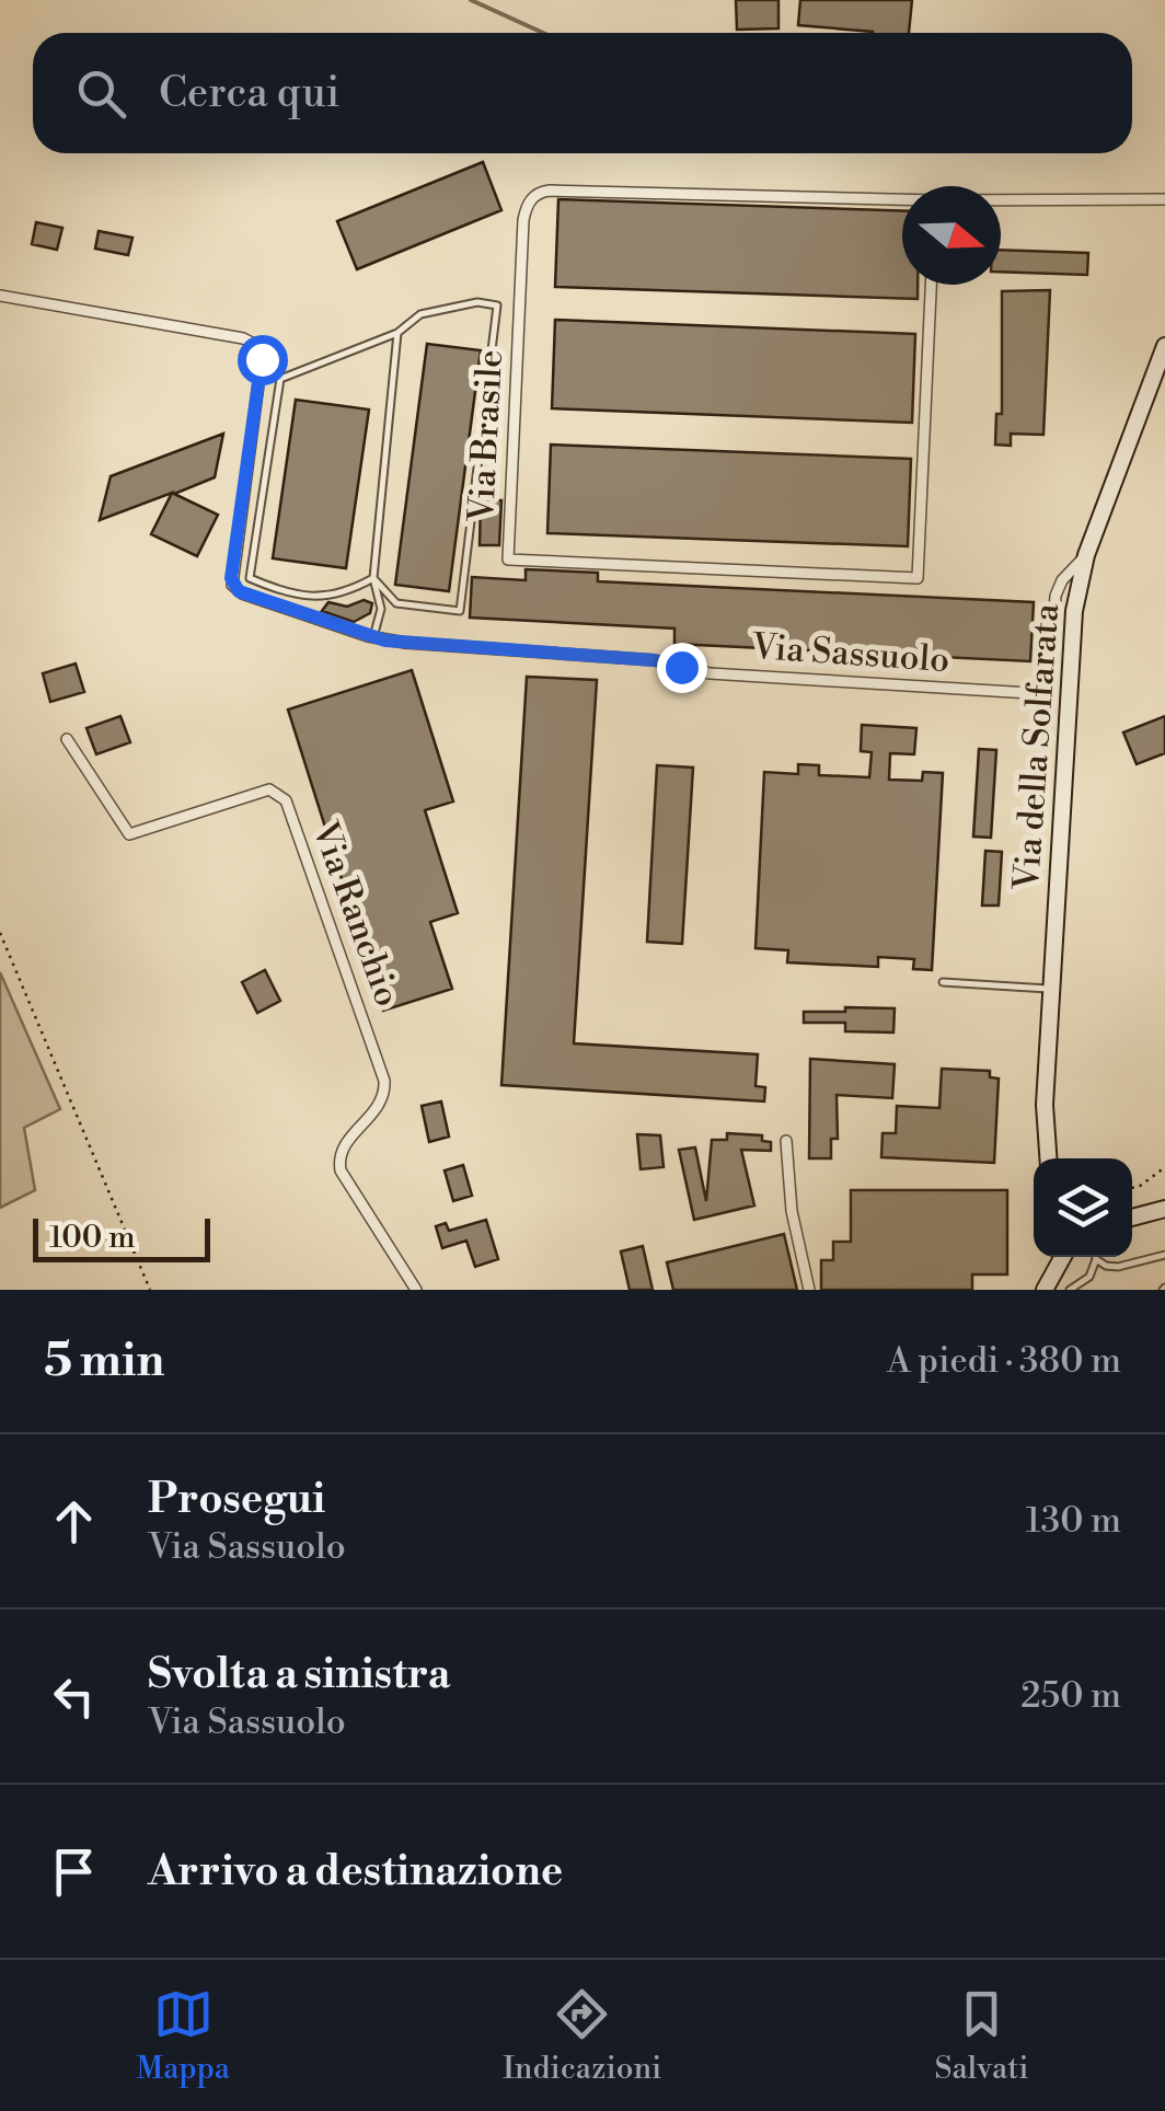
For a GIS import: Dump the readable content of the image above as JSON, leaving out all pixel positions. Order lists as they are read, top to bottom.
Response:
{
  "streets": {
    "main road": ["Via della Solfarata"],
    "street": ["Via Brasile", "Via Sassuolo", "Via Ranchio"]
  },
  "crossings": [
    ["Via Sassuolo", "Via della Solfarata"]
  ],
  "scale_bar": "100 m",
  "north": "right",
  "page": {
    "search": "Cerca qui",
    "scale": "100 m",
    "heading": ["5 min", "A piedi · 380 m"],
    "list": [
      ["Prosegui", "Via Sassuolo", "130 m"],
      ["Svolta a sinistra", "Via Sassuolo", "250 m"],
      "Arrivo a destinazione"
    ],
    "nav": ["Mappa", "Indicazioni", "Salvati"]
  }
}
